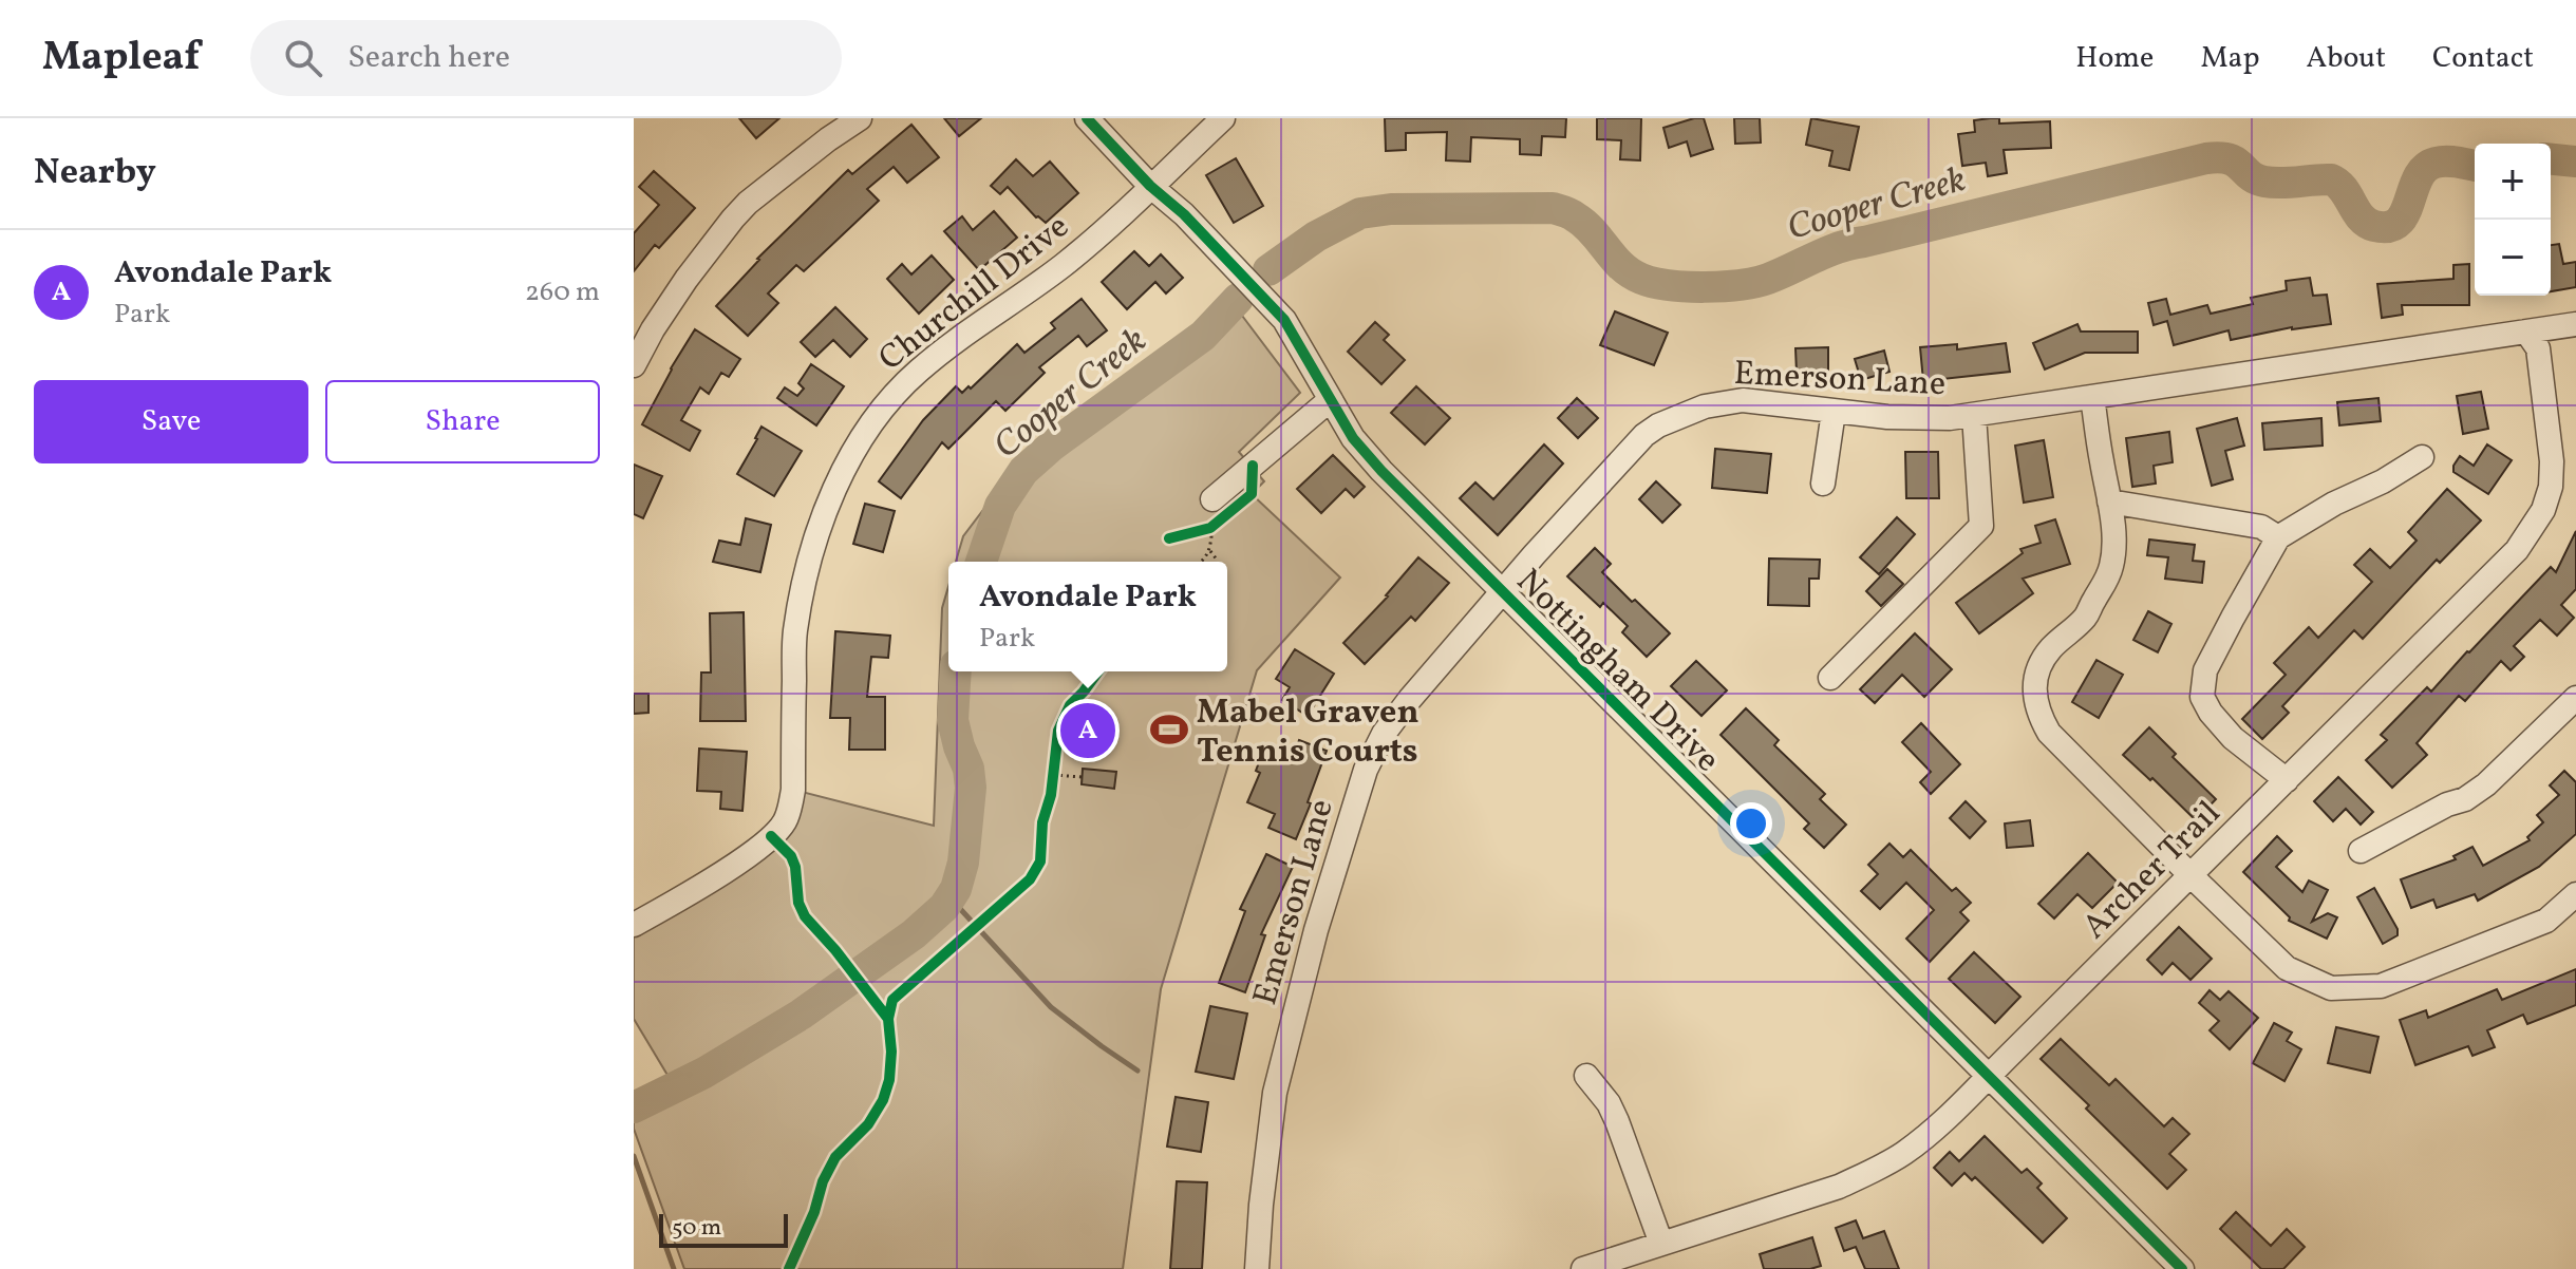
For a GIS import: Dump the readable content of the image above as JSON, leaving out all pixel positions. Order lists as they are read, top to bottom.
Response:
{
  "streets": {
    "street": [
      "Churchill Drive",
      "Emerson Lane",
      "Nottingham Drive",
      "Archer Trail"
    ]
  },
  "crossings": [
    ["Churchill Drive", "Nottingham Drive"],
    ["Emerson Lane", "Nottingham Drive"],
    ["Emerson Lane", "Archer Trail"],
    ["Nottingham Drive", "Archer Trail"]
  ],
  "water": ["Cooper Creek"],
  "places": {
    "sports": ["Mabel Graven Tennis Courts"]
  },
  "scale_bar": "50 m",
  "page": {
    "header": "Mapleaf",
    "search": "Search here",
    "nav": [
      "Home",
      "Map",
      "About",
      "Contact"
    ],
    "heading": "Nearby",
    "map_buttons": ["+", "−"],
    "list": [
      {
        "mark": "A",
        "name": "Avondale Park",
        "note": "Park",
        "value": "260 m"
      }
    ],
    "buttons": ["Save", "Share"],
    "popup": ["Avondale Park", "Park"],
    "pins": "A",
    "scale": "50 m"
  }
}
